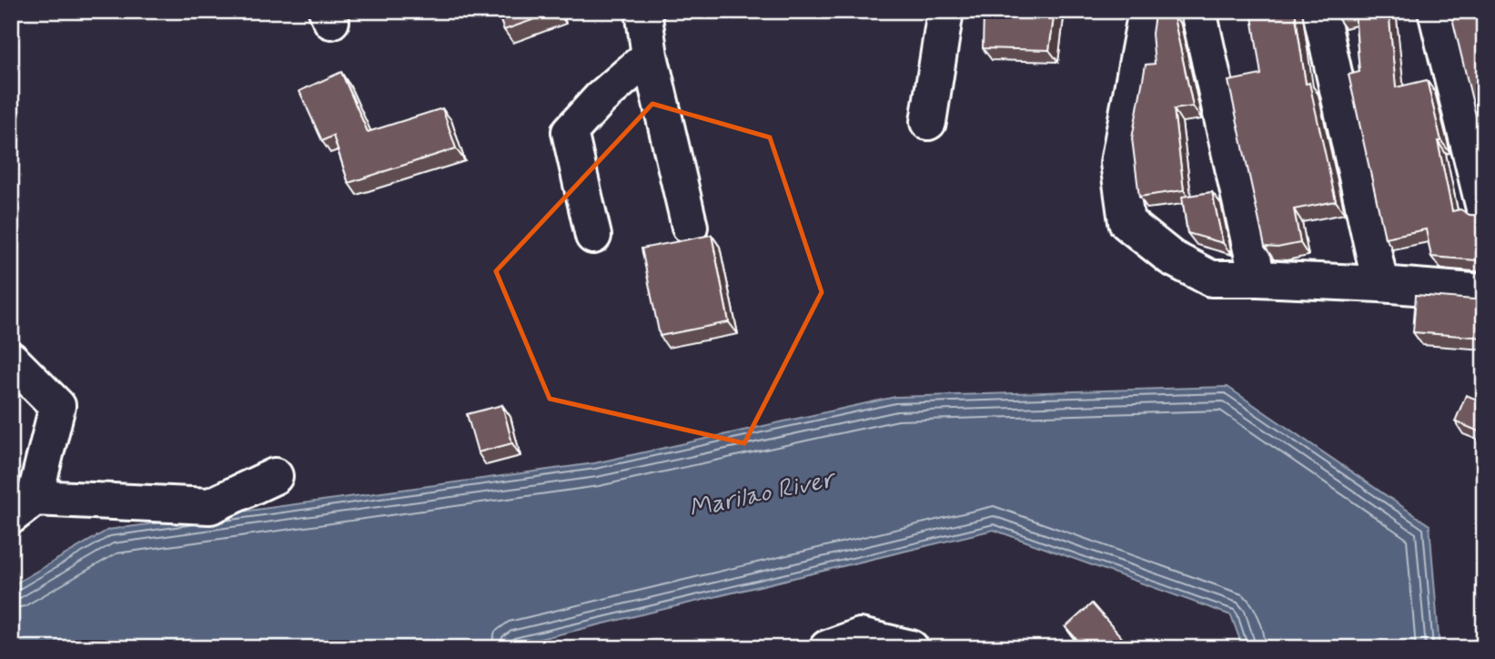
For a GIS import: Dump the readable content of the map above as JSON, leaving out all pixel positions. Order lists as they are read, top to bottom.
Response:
{
  "water": ["Marilao River"]
}
